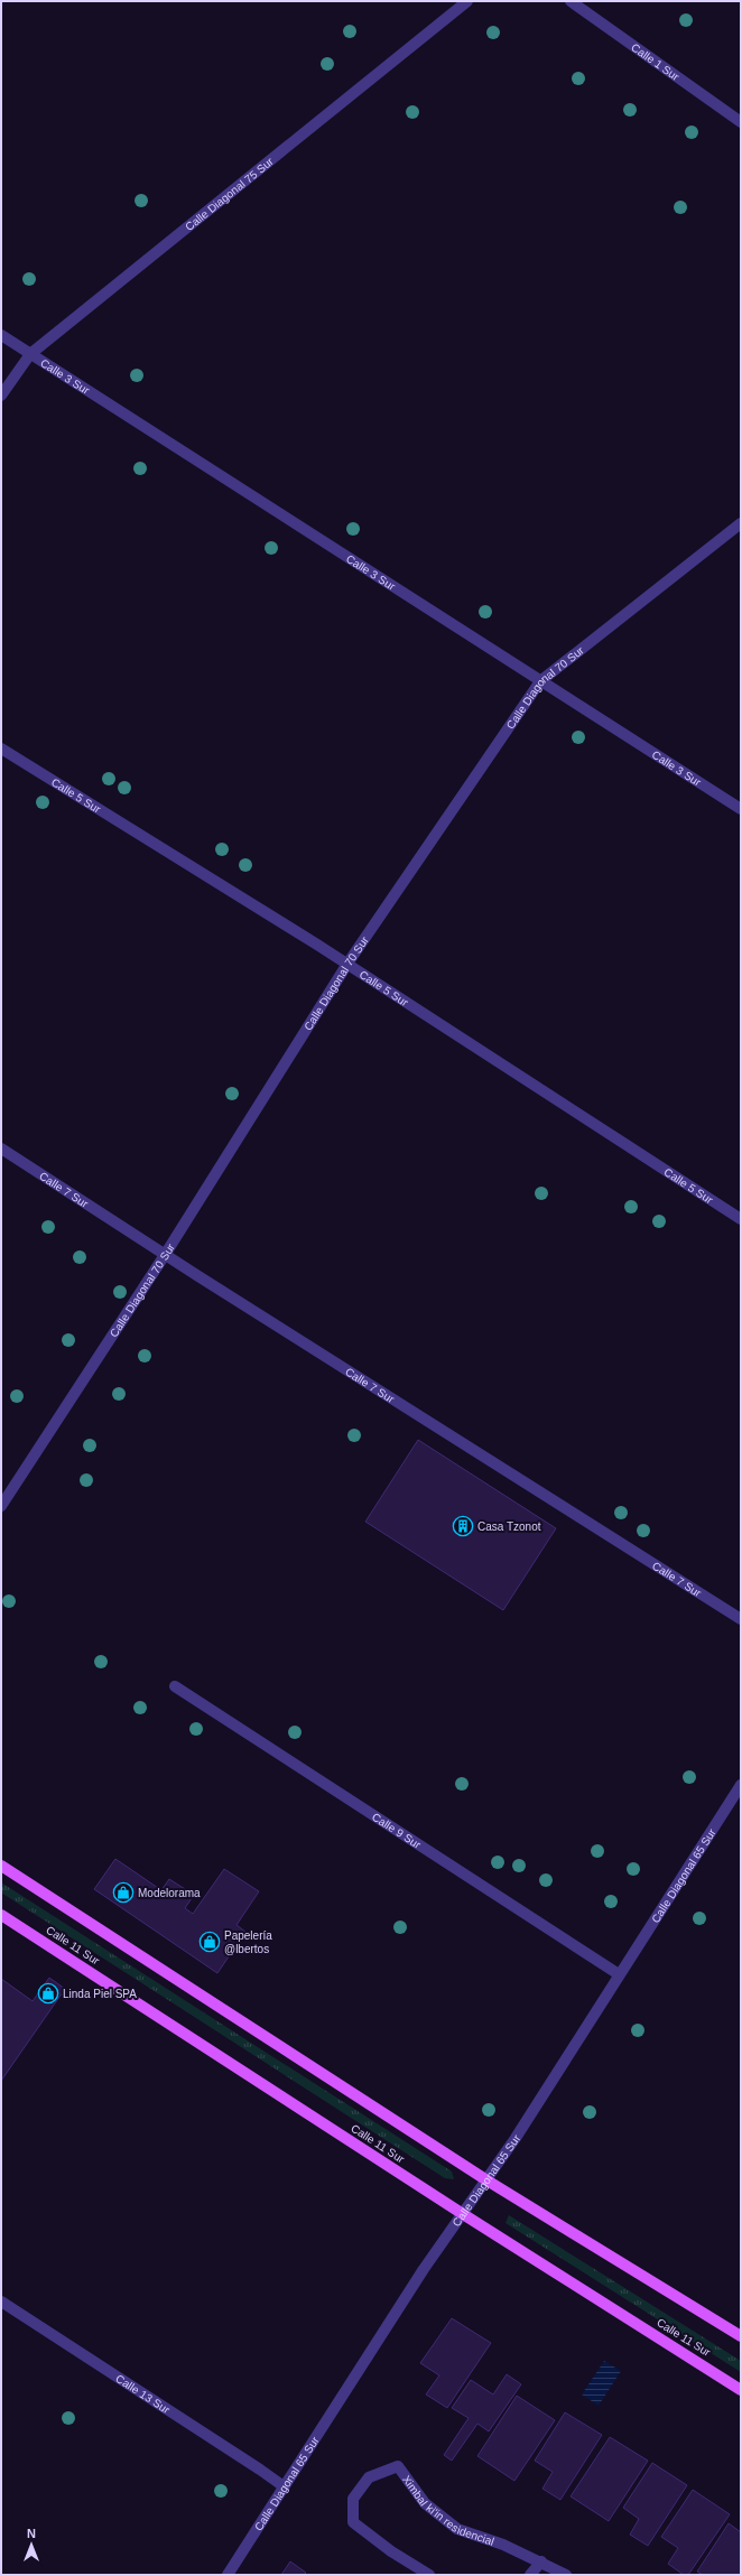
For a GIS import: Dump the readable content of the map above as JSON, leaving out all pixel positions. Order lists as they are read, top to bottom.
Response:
{
  "streets": {
    "main road": ["Calle 11 Sur"],
    "street": [
      "Calle 1 Sur",
      "Calle Diagonal 75 Sur",
      "Calle 3 Sur",
      "Calle Diagonal 70 Sur",
      "Calle 5 Sur",
      "Calle 7 Sur",
      "Calle 9 Sur",
      "Calle Diagonal 65 Sur",
      "Calle 13 Sur",
      "Ximbal ki'in residencial"
    ]
  },
  "crossings": [
    ["Calle Diagonal 75 Sur", "Calle 3 Sur"],
    ["Calle 3 Sur", "Calle Diagonal 70 Sur"],
    ["Calle Diagonal 70 Sur", "Calle 5 Sur"],
    ["Calle Diagonal 70 Sur", "Calle 7 Sur"],
    ["Calle 9 Sur", "Calle Diagonal 65 Sur"],
    ["Calle Diagonal 65 Sur", "Calle 11 Sur"],
    ["Calle Diagonal 65 Sur", "Calle 13 Sur"]
  ],
  "places": {
    "building": ["Casa Tzonot"],
    "shop": ["Modelorama", "Papelería @lbertos", "Linda Piel SPA"]
  },
  "north": "top"
}
